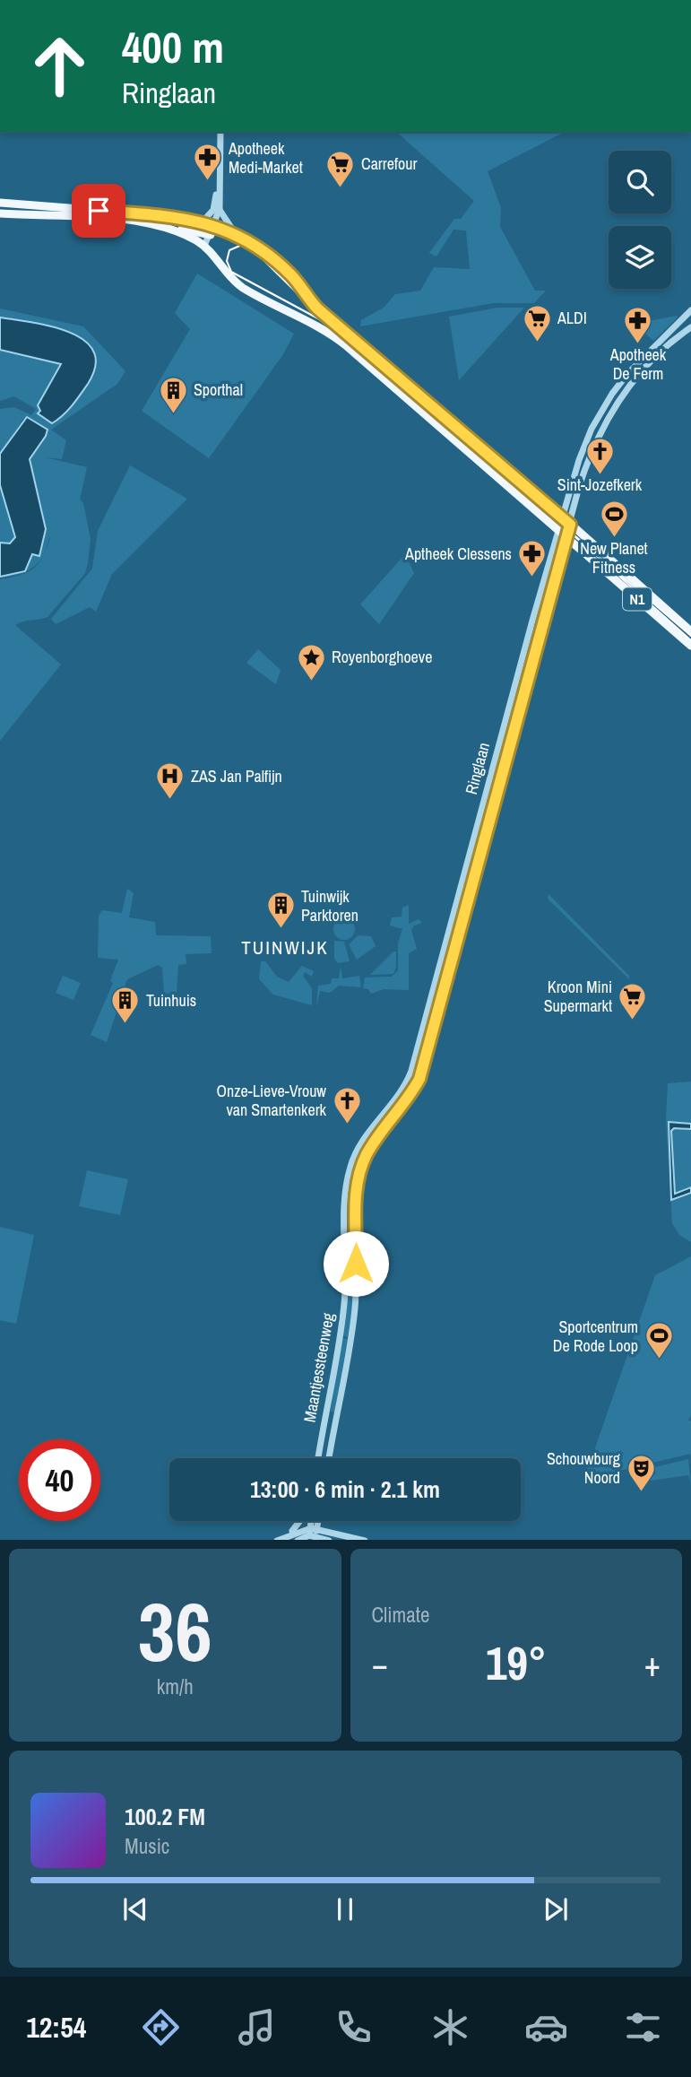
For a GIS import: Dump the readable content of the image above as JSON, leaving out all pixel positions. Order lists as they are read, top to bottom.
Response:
{
  "streets": {
    "main road": ["N1"],
    "street": ["Ringlaan", "Maantjessteenweg"]
  },
  "crossings": [
    ["N1", "Ringlaan"],
    ["Ringlaan", "Maantjessteenweg"]
  ],
  "districts": ["TUINWIJK"],
  "places": {
    "pharmacy": ["Apotheek Medi-Market", "Apotheek De Ferm", "Aptheek Clessens"],
    "supermarket": ["Carrefour", "ALDI", "Kroon Mini Supermarkt"],
    "building": ["Sporthal", "Tuinwijk Parktoren", "Tuinhuis"],
    "church": ["Sint-Jozefkerk", "Onze-Lieve-Vrouw van Smartenkerk"],
    "sports": ["New Planet Fitness", "Sportcentrum De Rode Loop"],
    "place": ["Royenborghoeve"],
    "hospital": ["ZAS Jan Palfijn"],
    "theatre": ["Schouwburg Noord"]
  },
  "page": {
    "turn": ["400 m", "Ringlaan"],
    "limit": "40",
    "trip": "13:00 · 6 min · 2.1 km",
    "tile": [
      ["36", "km/h"],
      "Climate"
    ],
    "heat": ["−", "19°", "+"],
    "song": ["100.2 FM", "Music"],
    "tabs": "12:54"
  }
}
